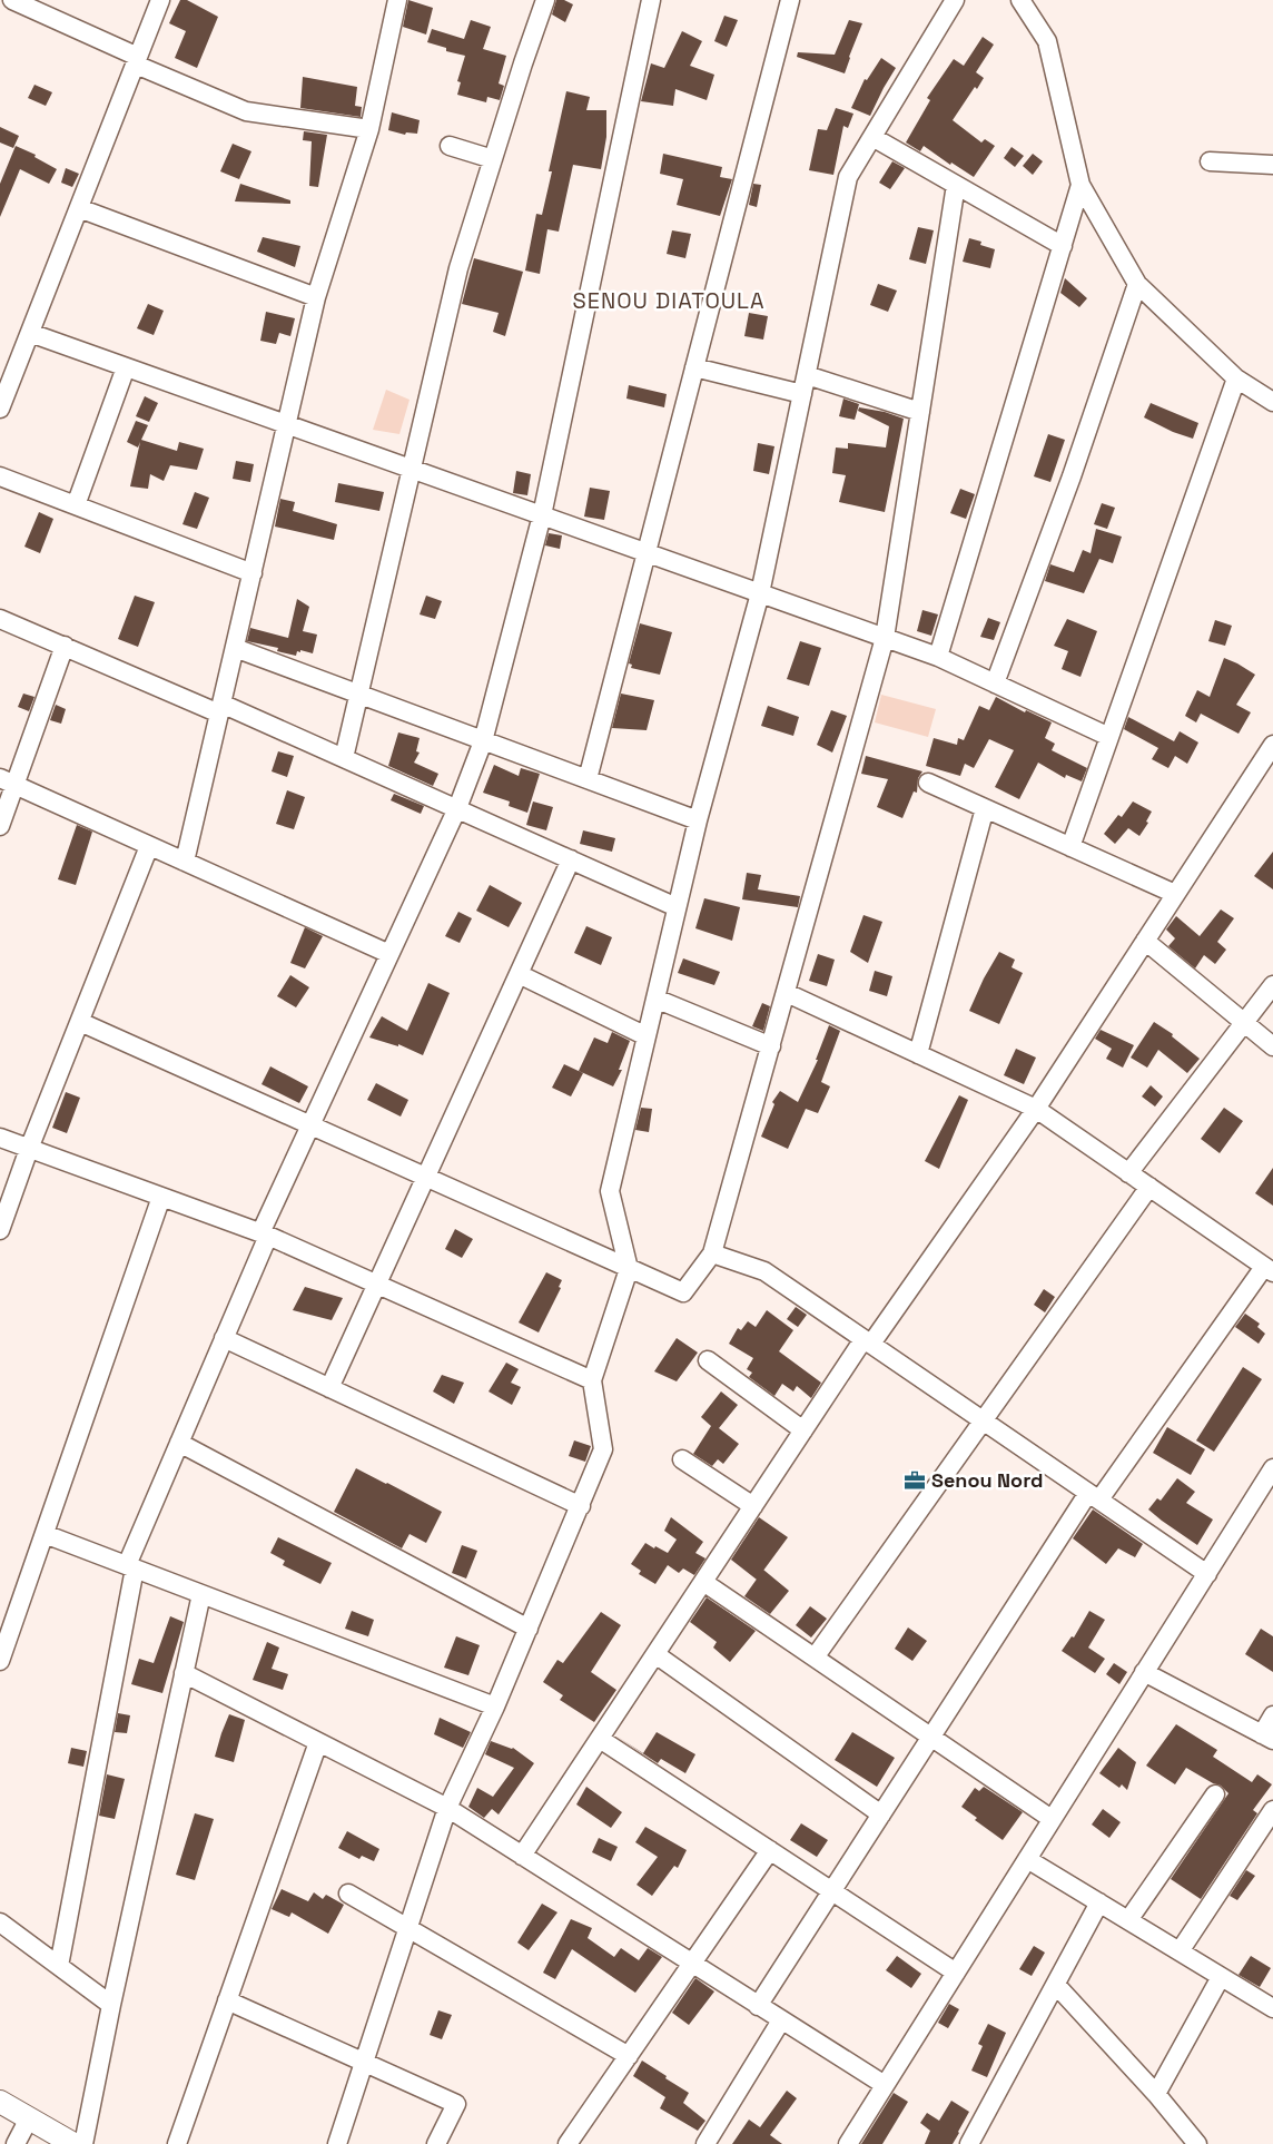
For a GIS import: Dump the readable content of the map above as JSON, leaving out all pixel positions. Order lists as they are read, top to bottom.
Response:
{
  "districts": ["SENOU DIATOULA"],
  "places": {
    "office": ["Senou Nord"]
  }
}
